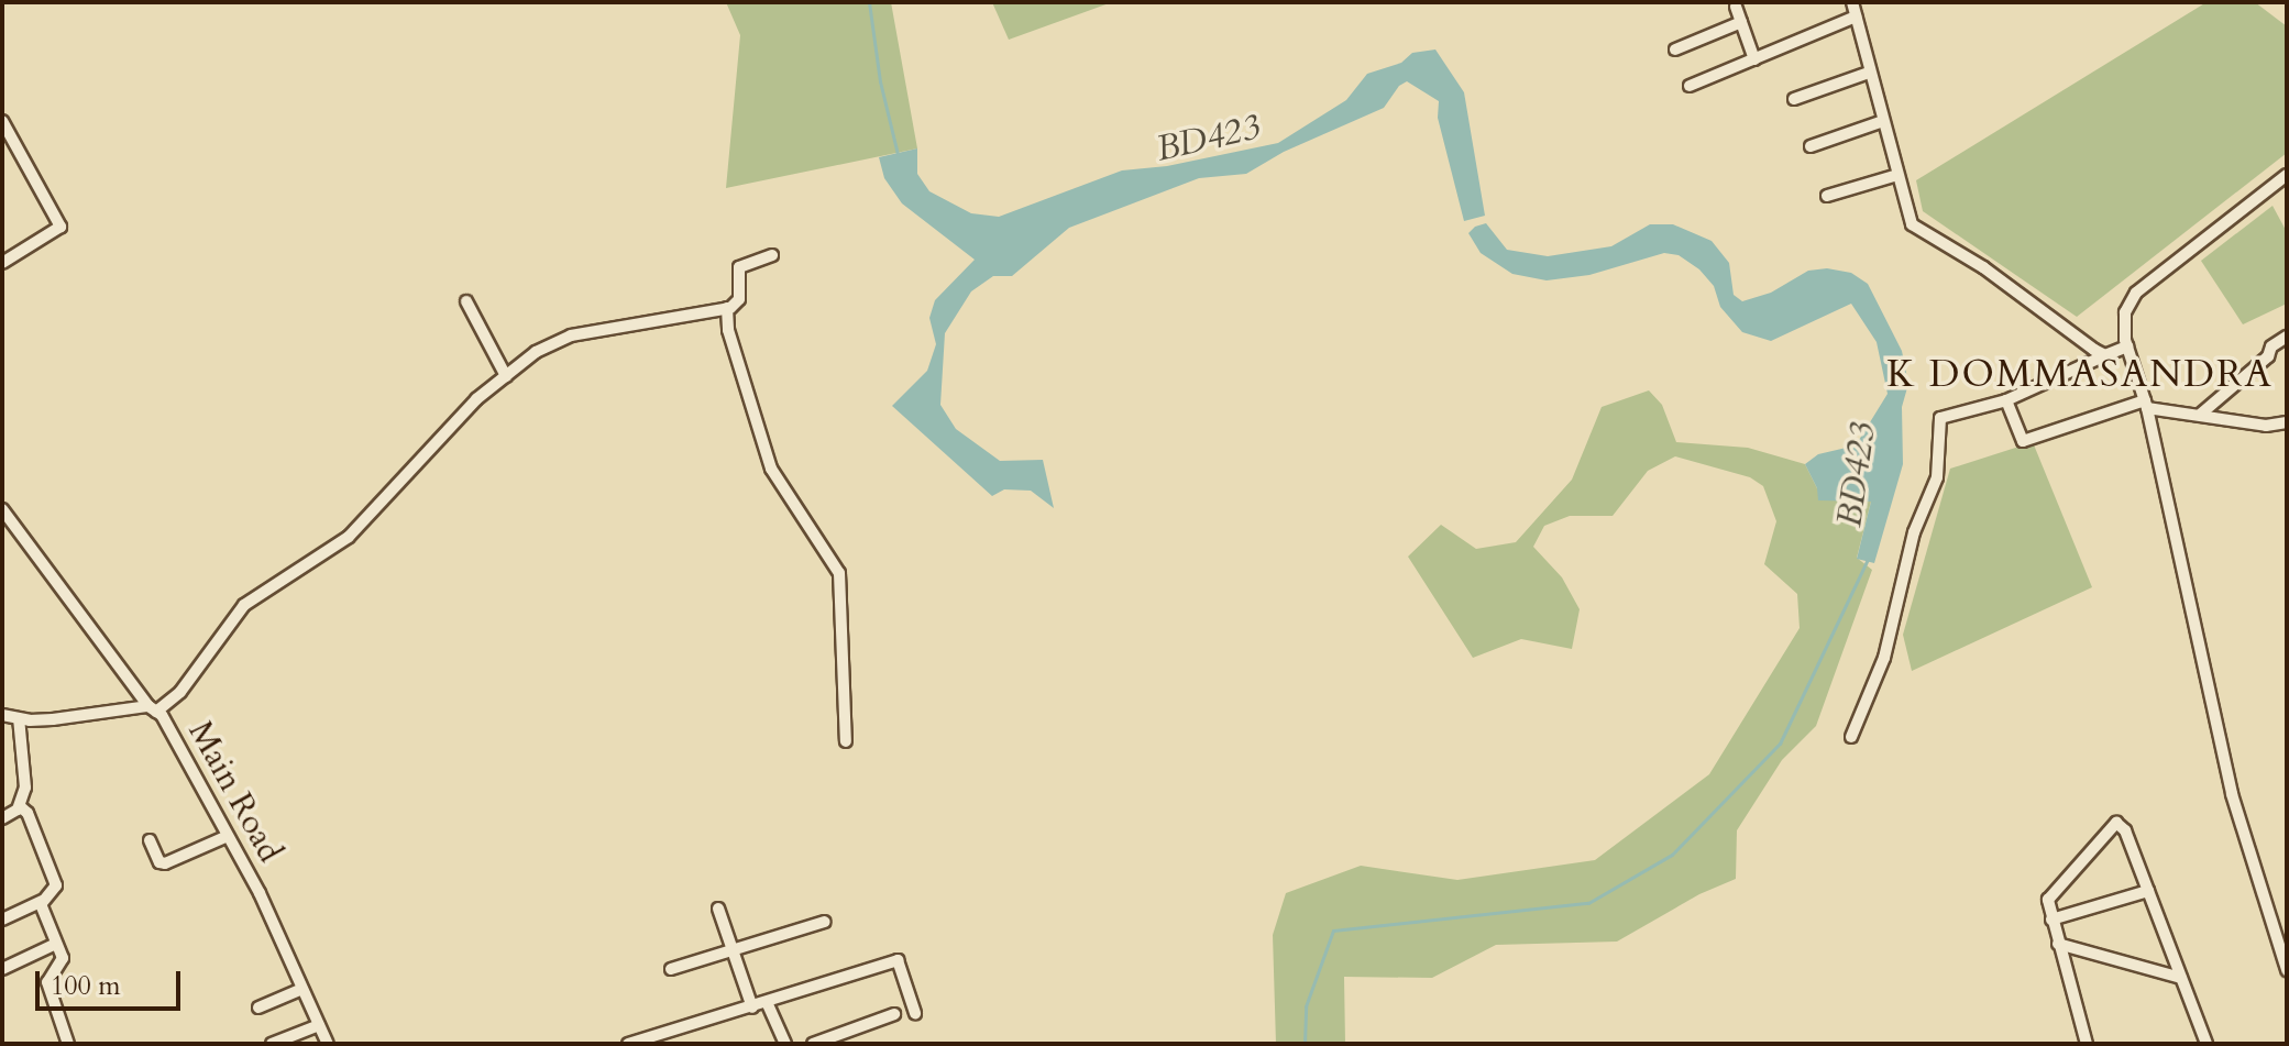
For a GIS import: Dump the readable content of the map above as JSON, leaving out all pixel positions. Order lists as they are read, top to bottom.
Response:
{
  "streets": {
    "street": ["Main Road"]
  },
  "districts": ["K DOMMASANDRA"],
  "water": ["BD423"],
  "scale_bar": "100 m"
}
